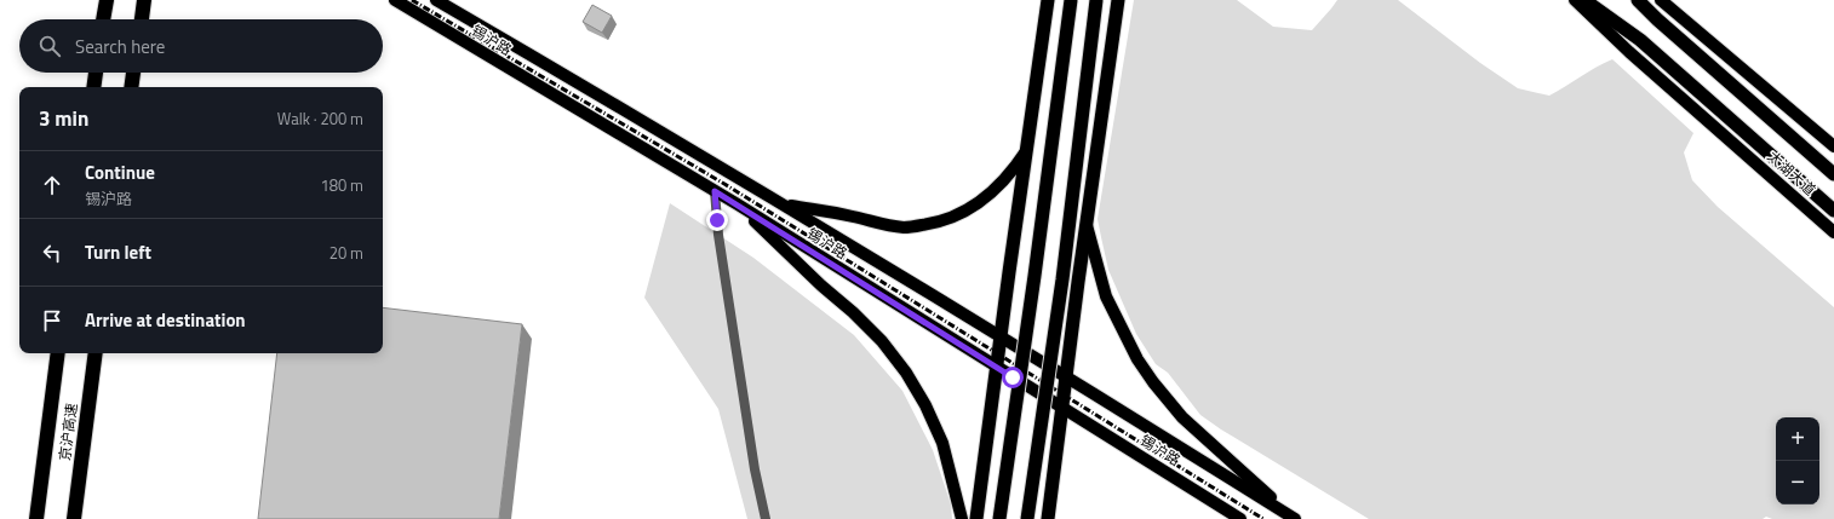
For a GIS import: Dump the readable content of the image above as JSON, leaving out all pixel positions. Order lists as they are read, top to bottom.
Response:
{
  "streets": {
    "highway": ["京沪高速"],
    "main road": ["锡沪路", "太湖大道"]
  },
  "page": {
    "search": "Search here",
    "heading": ["3 min", "Walk · 200 m"],
    "list": [
      ["Continue", "锡沪路", "180 m"],
      ["Turn left", "20 m"],
      "Arrive at destination"
    ],
    "map_buttons": ["+", "−"]
  }
}
